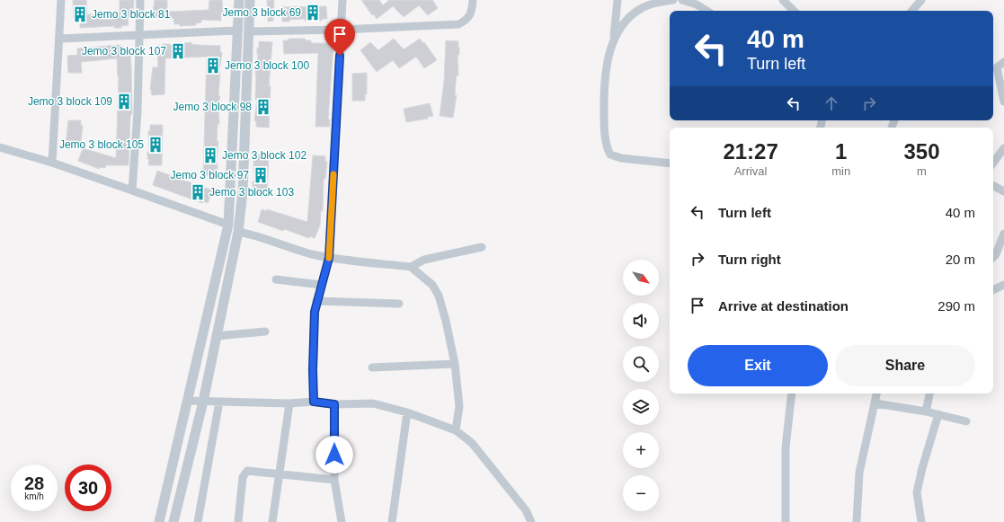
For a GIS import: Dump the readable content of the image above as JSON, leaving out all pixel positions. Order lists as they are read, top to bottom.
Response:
{
  "places": {
    "building": [
      "Jemo 3 block 69",
      "Jemo 3 block 81",
      "Jemo 3 block 107",
      "Jemo 3 block 100",
      "Jemo 3 block 109",
      "Jemo 3 block 98",
      "Jemo 3 block 105",
      "Jemo 3 block 102",
      "Jemo 3 block 97",
      "Jemo 3 block 103"
    ]
  },
  "north": "bottom right",
  "page": {
    "turn": ["40 m", "Turn left"],
    "eta": [
      "21:27",
      "Arrival",
      "1",
      "min",
      "350",
      "m"
    ],
    "list": [
      {
        "name": "Turn left",
        "value": "40 m"
      },
      {
        "name": "Turn right",
        "value": "20 m"
      },
      {
        "name": "Arrive at destination",
        "value": "290 m"
      }
    ],
    "map_buttons": ["+", "−"],
    "buttons": ["Exit", "Share"],
    "speed": "28 km/h",
    "limit": "30"
  }
}
